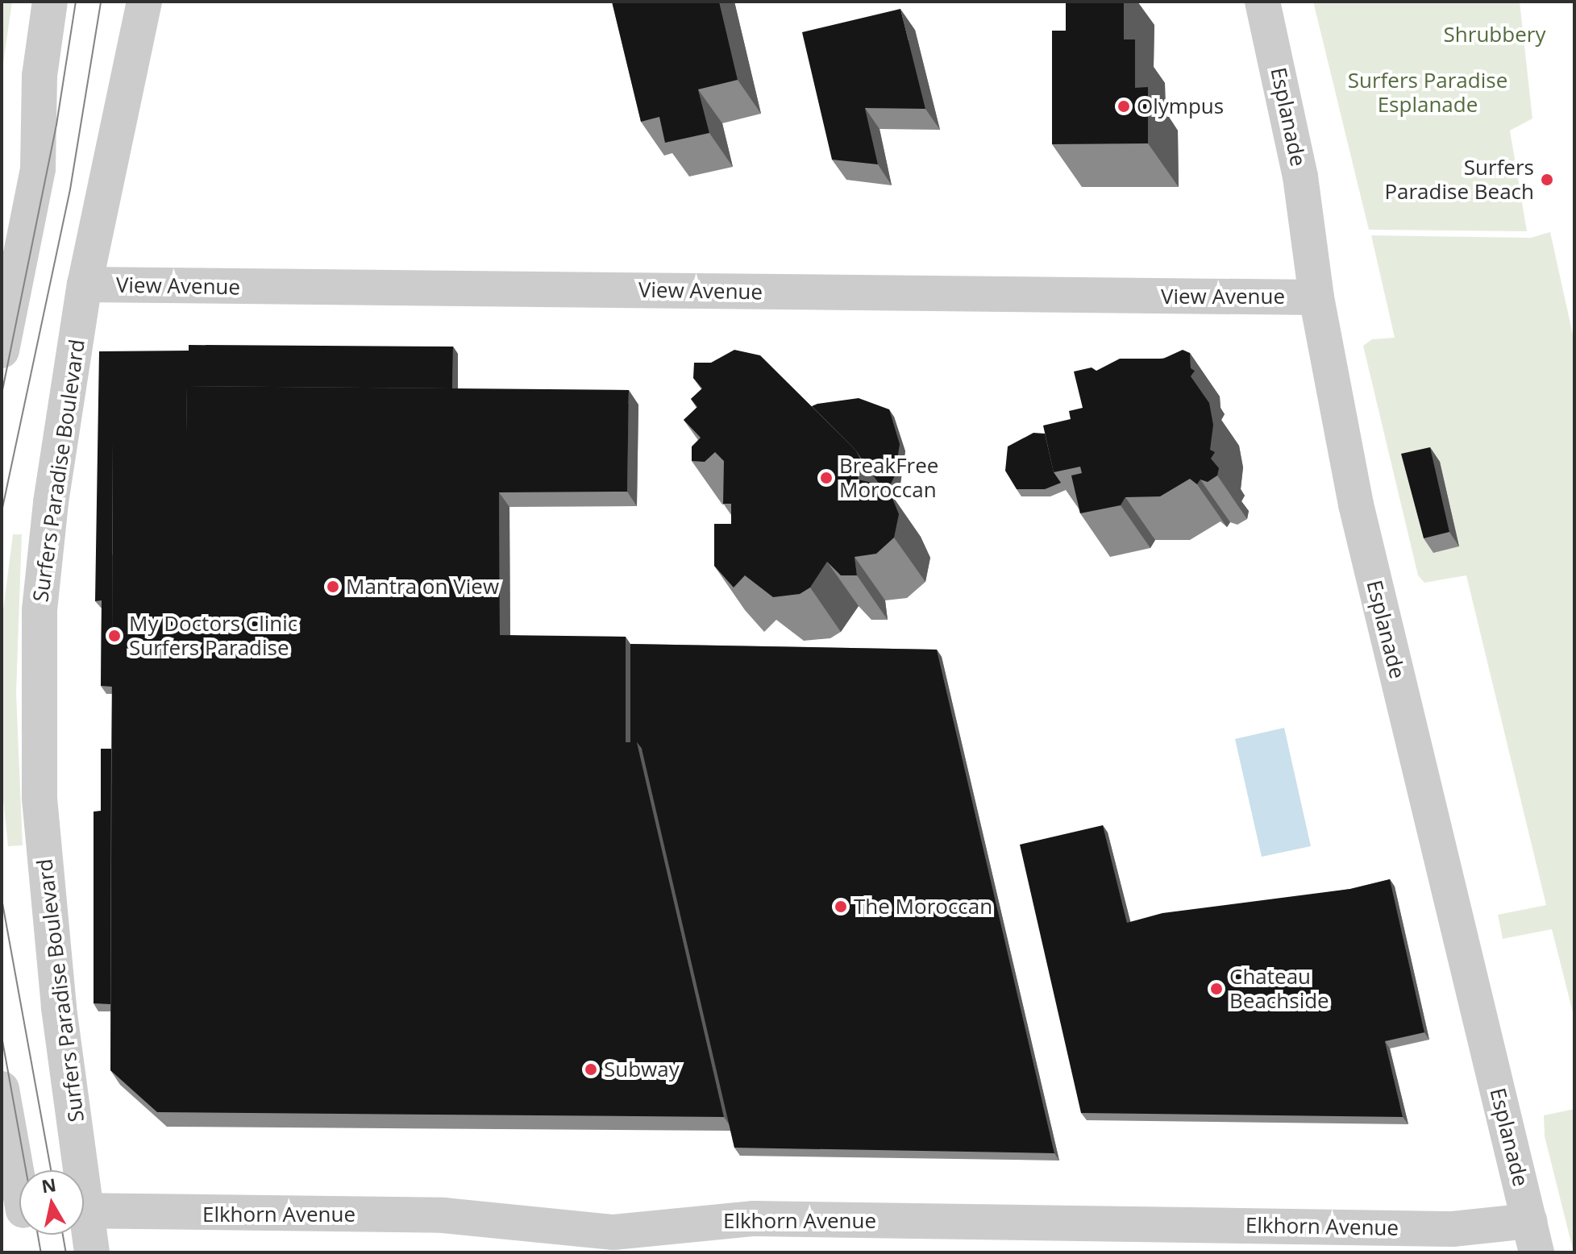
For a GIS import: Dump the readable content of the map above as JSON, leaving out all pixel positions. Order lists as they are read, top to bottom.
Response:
{
  "streets": {
    "street": [
      "Esplanade",
      "View Avenue",
      "Surfers Paradise Boulevard",
      "Elkhorn Avenue"
    ]
  },
  "crossings": [
    ["Esplanade", "View Avenue"],
    ["Esplanade", "Elkhorn Avenue"],
    ["View Avenue", "Surfers Paradise Boulevard"]
  ],
  "parks": ["Shrubbery", "Surfers Paradise Esplanade"],
  "places": [
    "Olympus",
    "Surfers Paradise Beach",
    "BreakFree Moroccan",
    "Mantra on View",
    "My Doctors Clinic Surfers Paradise",
    "The Moroccan",
    "Chateau Beachside",
    "Subway"
  ],
  "north": "top"
}
